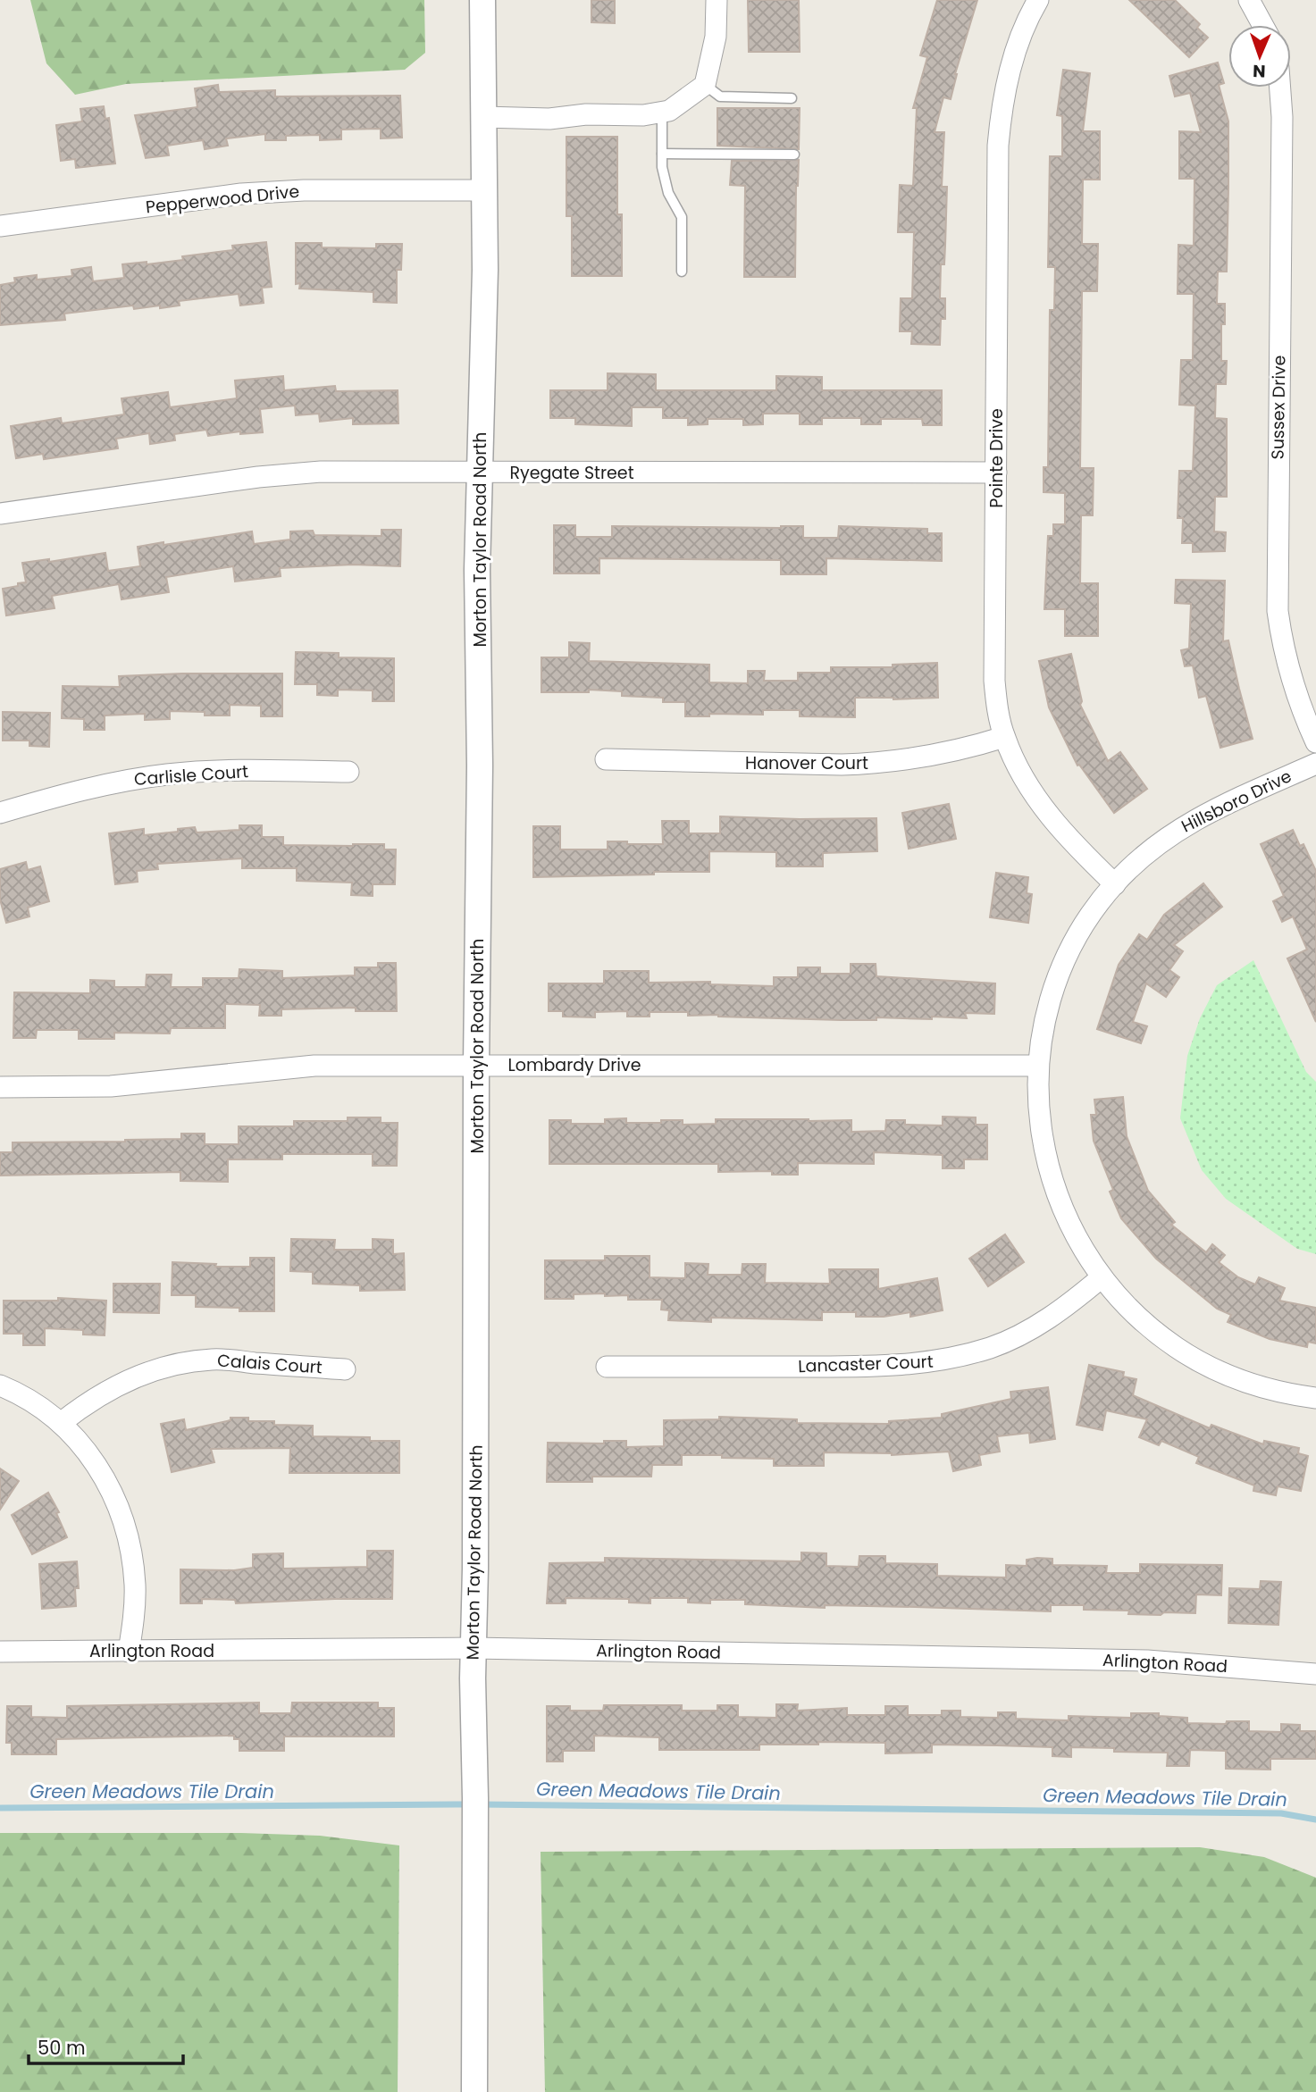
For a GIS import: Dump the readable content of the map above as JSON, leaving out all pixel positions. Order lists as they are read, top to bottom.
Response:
{
  "streets": {
    "street": [
      "Pepperwood Drive",
      "Sussex Drive",
      "Pointe Drive",
      "Ryegate Street",
      "Morton Taylor Road North",
      "Hanover Court",
      "Carlisle Court",
      "Hillsboro Drive",
      "Lombardy Drive",
      "Calais Court",
      "Lancaster Court",
      "Arlington Road"
    ]
  },
  "crossings": [
    ["Pepperwood Drive", "Morton Taylor Road North"],
    ["Pointe Drive", "Ryegate Street"],
    ["Pointe Drive", "Hanover Court"],
    ["Pointe Drive", "Hillsboro Drive"],
    ["Ryegate Street", "Morton Taylor Road North"],
    ["Morton Taylor Road North", "Lombardy Drive"],
    ["Morton Taylor Road North", "Arlington Road"],
    ["Hillsboro Drive", "Lombardy Drive"],
    ["Hillsboro Drive", "Lancaster Court"]
  ],
  "water": ["Green Meadows Tile Drain"],
  "scale_bar": "50 m",
  "north": "bottom"
}
